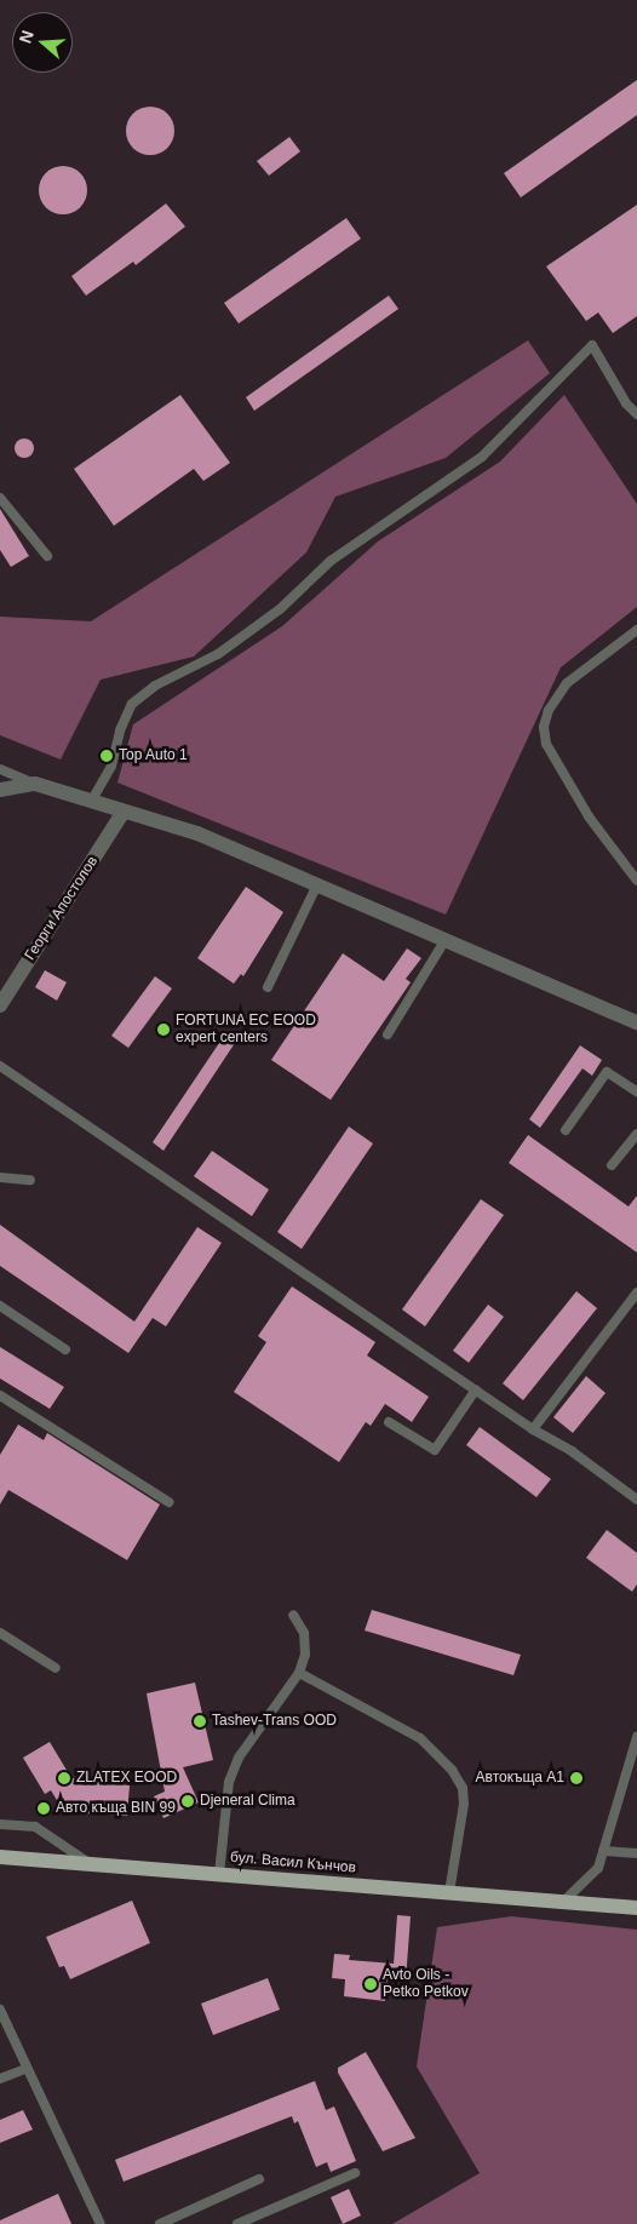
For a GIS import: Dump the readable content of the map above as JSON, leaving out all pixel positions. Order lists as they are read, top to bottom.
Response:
{
  "streets": {
    "main road": ["бул. Васил Кънчов"],
    "street": ["Георги Апостолов"]
  },
  "places": [
    "Top Auto 1",
    "FORTUNA EC EOOD expert centers",
    "Tashev-Trans OOD",
    "ZLATEX EOOD",
    "Автокъща А1",
    "Djeneral Clima",
    "Авто къща BIN 99",
    "Avto Oils - Petko Petkov"
  ],
  "north": "left"
}
